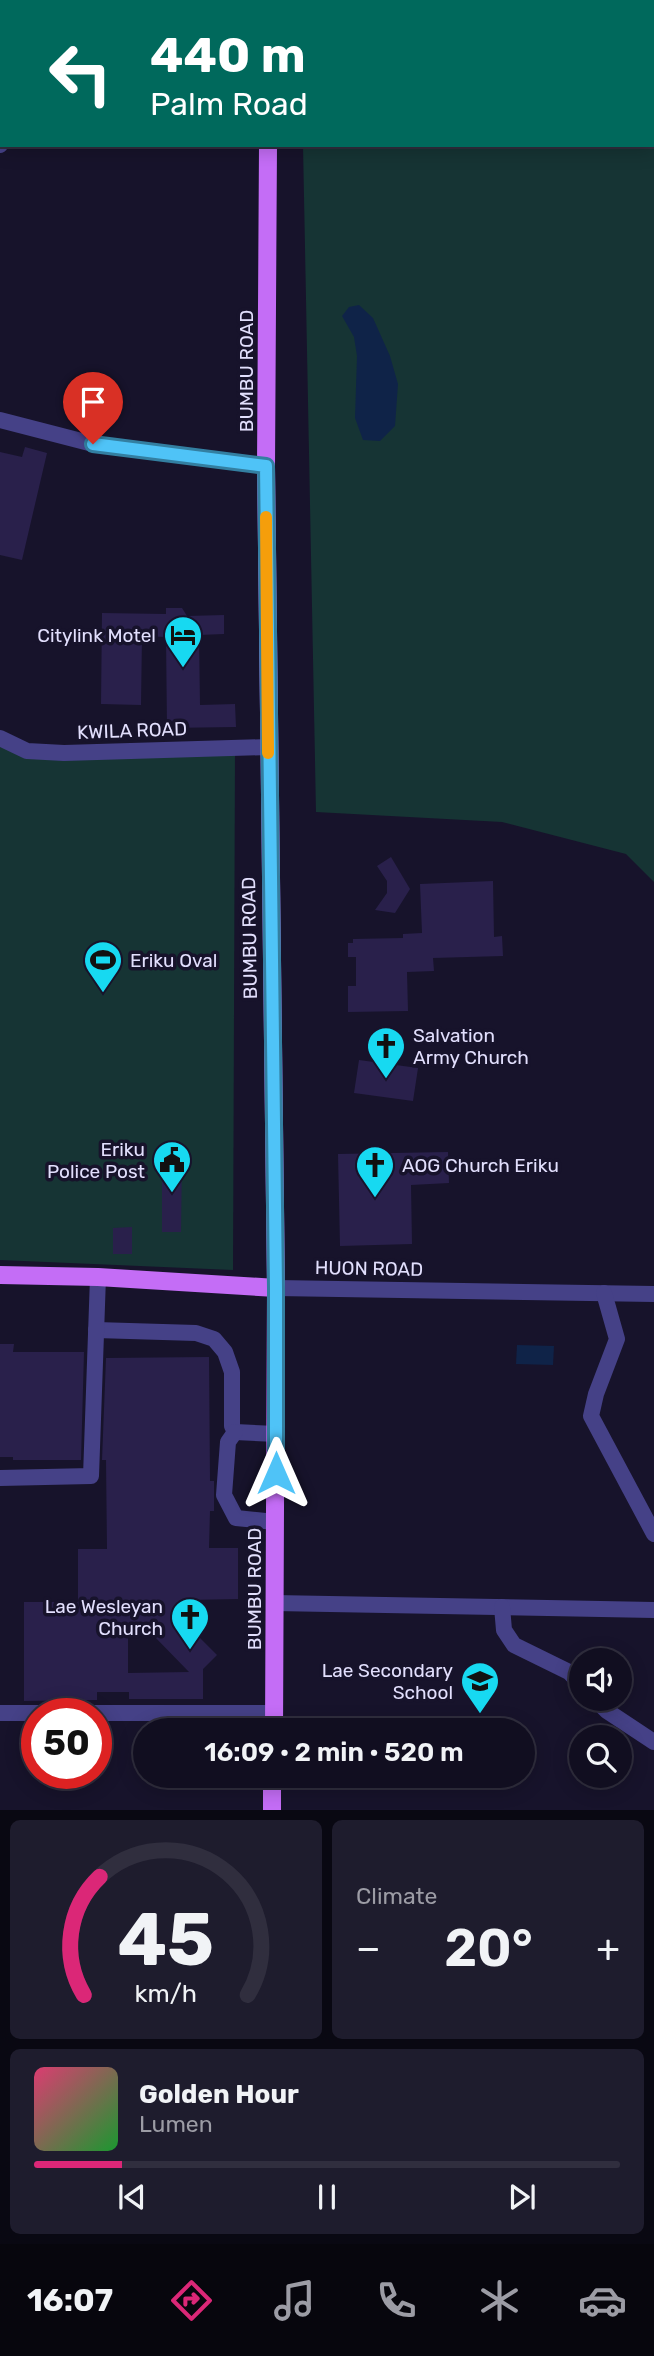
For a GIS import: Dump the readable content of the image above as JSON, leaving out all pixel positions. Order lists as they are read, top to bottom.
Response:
{
  "streets": {
    "main road": ["BUMBU ROAD", "HUON ROAD"],
    "street": ["KWILA ROAD"]
  },
  "crossings": [
    ["BUMBU ROAD", "KWILA ROAD"],
    ["BUMBU ROAD", "HUON ROAD"]
  ],
  "places": {
    "hotel": ["Citylink Motel"],
    "sports": ["Eriku Oval"],
    "church": ["Salvation Army Church", "AOG Church Eriku", "Lae Wesleyan Church"],
    "public building": ["Eriku Police Post"],
    "school or university": ["Lae Secondary School"]
  },
  "page": {
    "turn": ["440 m", "Palm Road"],
    "limit": "50",
    "trip": "16:09 · 2 min · 520 m",
    "tile": "Climate",
    "heat": ["−", "20°", "+"],
    "song": ["Golden Hour", "Lumen"],
    "tabs": "16:07",
    "gauge": ["45", "km/h"]
  }
}
